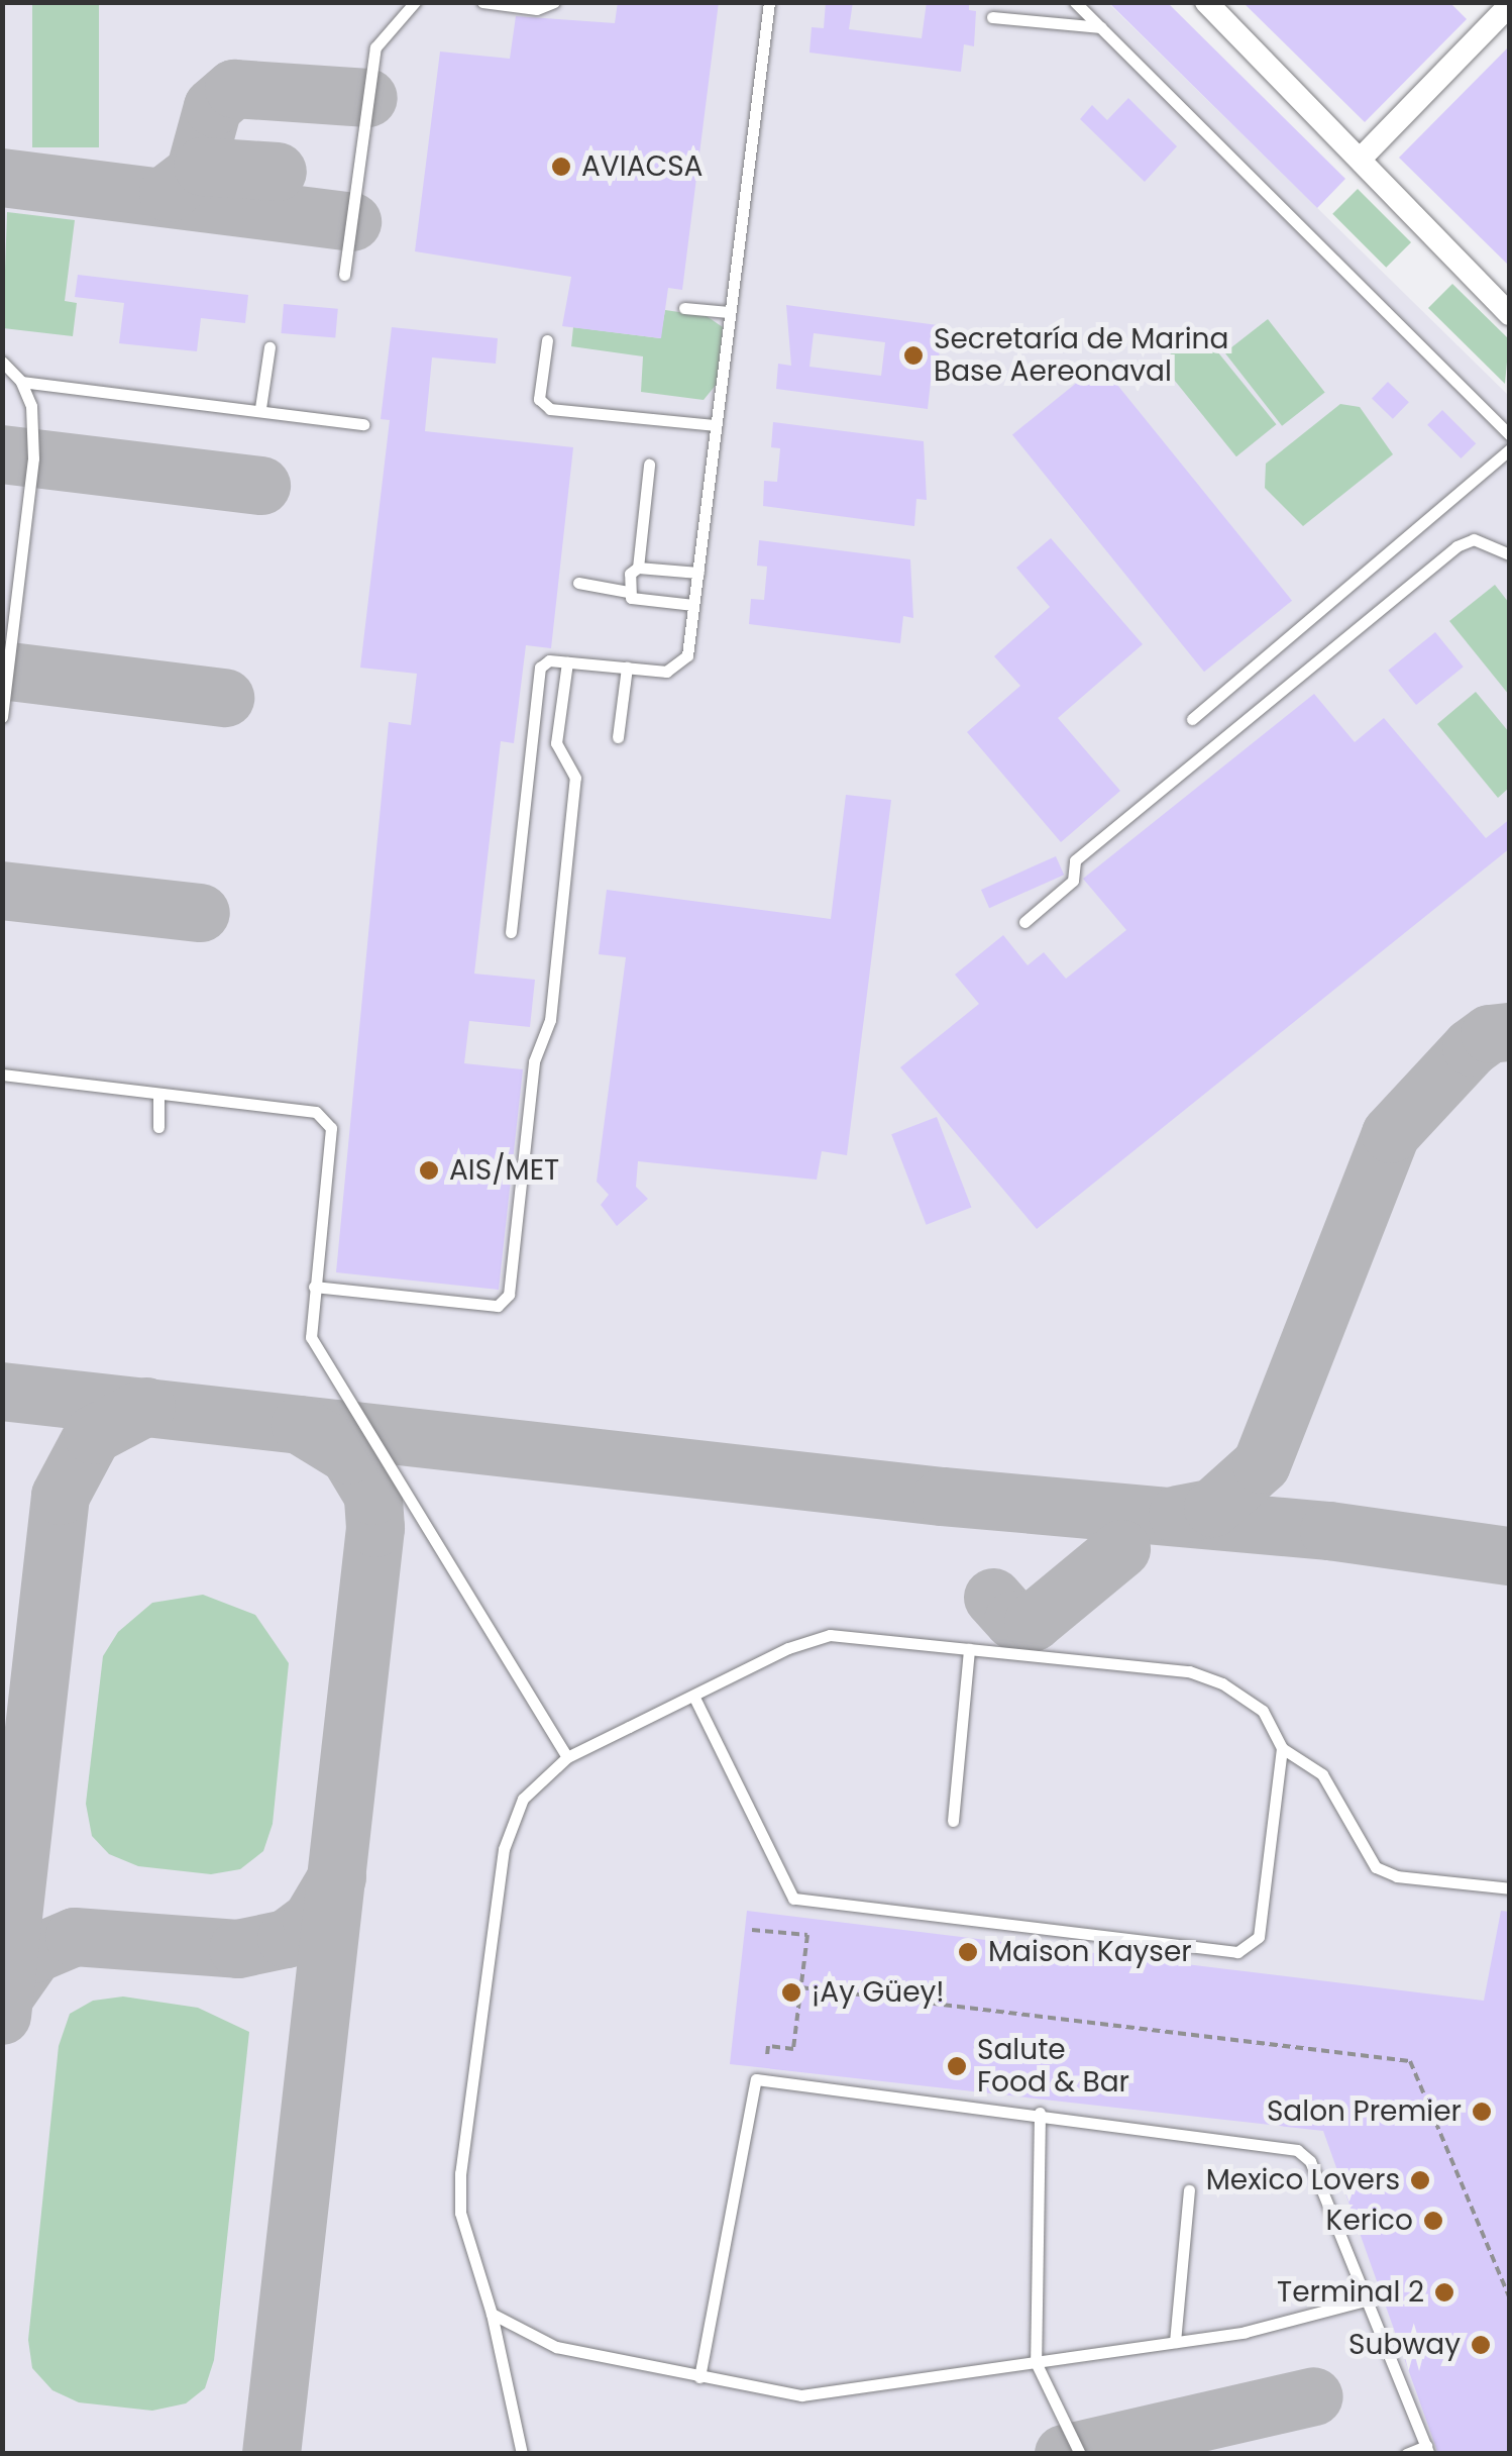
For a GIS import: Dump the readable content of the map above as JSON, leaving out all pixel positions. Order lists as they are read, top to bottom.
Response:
{
  "places": [
    "AVIACSA",
    "Secretaría de Marina Base Aereonaval",
    "AIS/MET",
    "Maison Kayser",
    "¡Ay Güey!",
    "Salute Food & Bar",
    "Salon Premier",
    "Mexico Lovers",
    "Kerico",
    "Terminal 2",
    "Subway"
  ]
}
